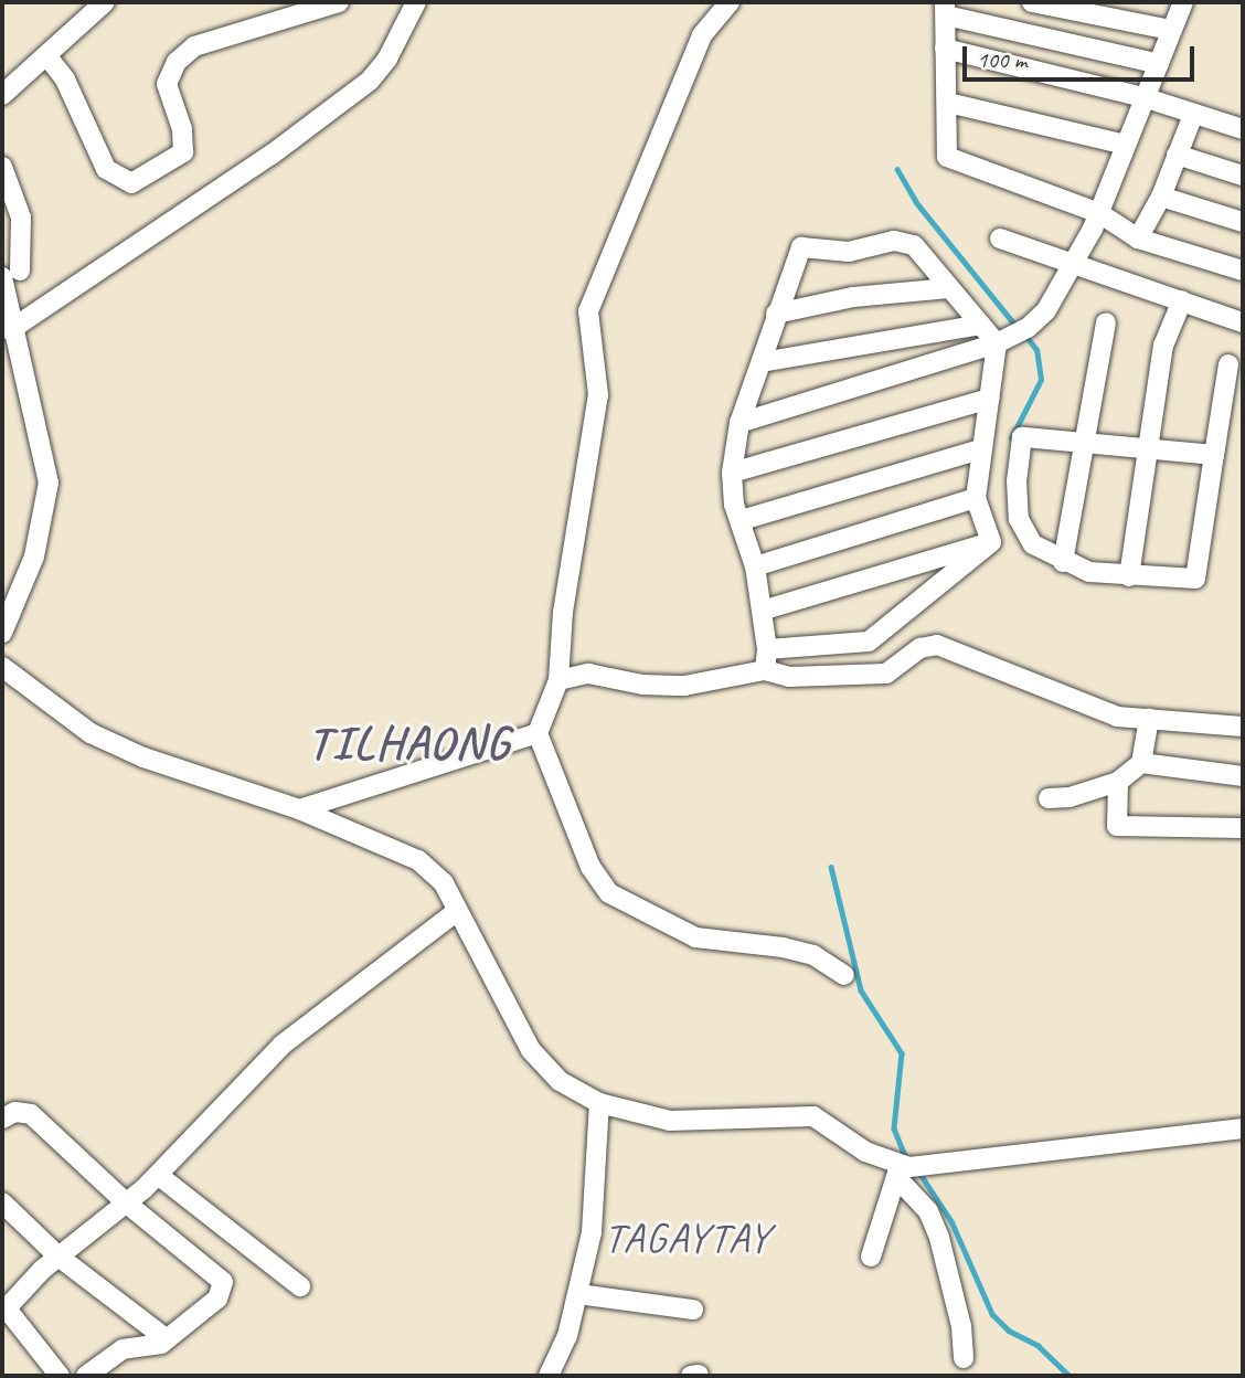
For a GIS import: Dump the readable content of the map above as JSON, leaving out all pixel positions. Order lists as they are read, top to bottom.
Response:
{
  "districts": ["TILHAONG", "TAGAYTAY"],
  "scale_bar": "100 m"
}
